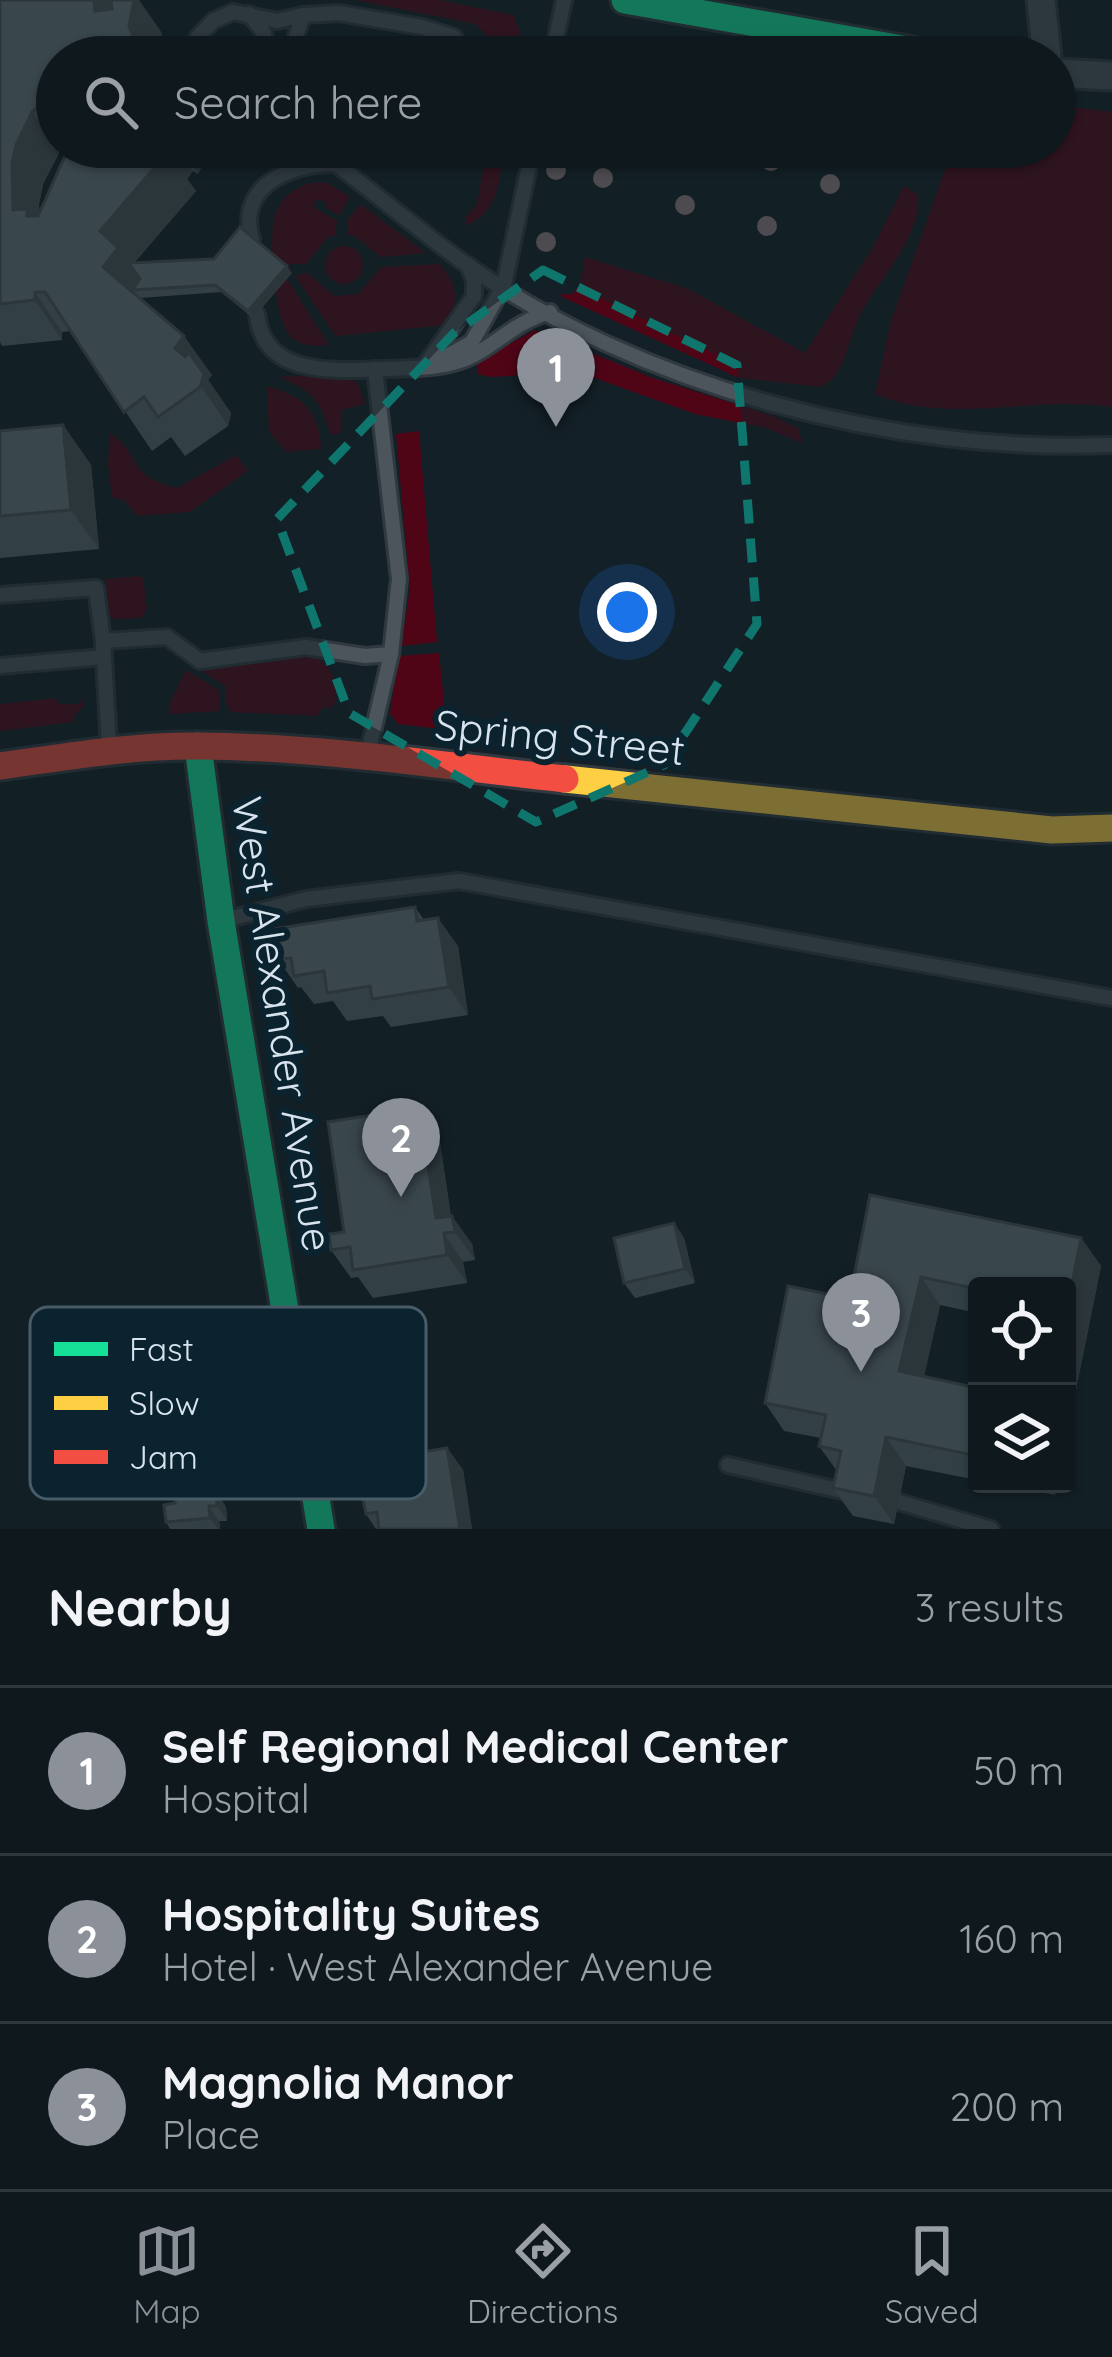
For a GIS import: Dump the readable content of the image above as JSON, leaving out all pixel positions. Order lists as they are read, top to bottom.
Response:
{
  "streets": {
    "street": ["Spring Street", "West Alexander Avenue"]
  },
  "crossings": [
    ["Spring Street", "West Alexander Avenue"]
  ],
  "legend": ["Fast", "Slow", "Jam"],
  "page": {
    "search": "Search here",
    "pins": ["1", "2", "3"],
    "heading": ["Nearby", "3 results"],
    "list": [
      {
        "mark": "1",
        "name": "Self Regional Medical Center",
        "note": "Hospital",
        "value": "50 m"
      },
      {
        "mark": "2",
        "name": "Hospitality Suites",
        "note": "Hotel · West Alexander Avenue",
        "value": "160 m"
      },
      {
        "mark": "3",
        "name": "Magnolia Manor",
        "note": "Place",
        "value": "200 m"
      }
    ],
    "nav": ["Map", "Directions", "Saved"]
  }
}
